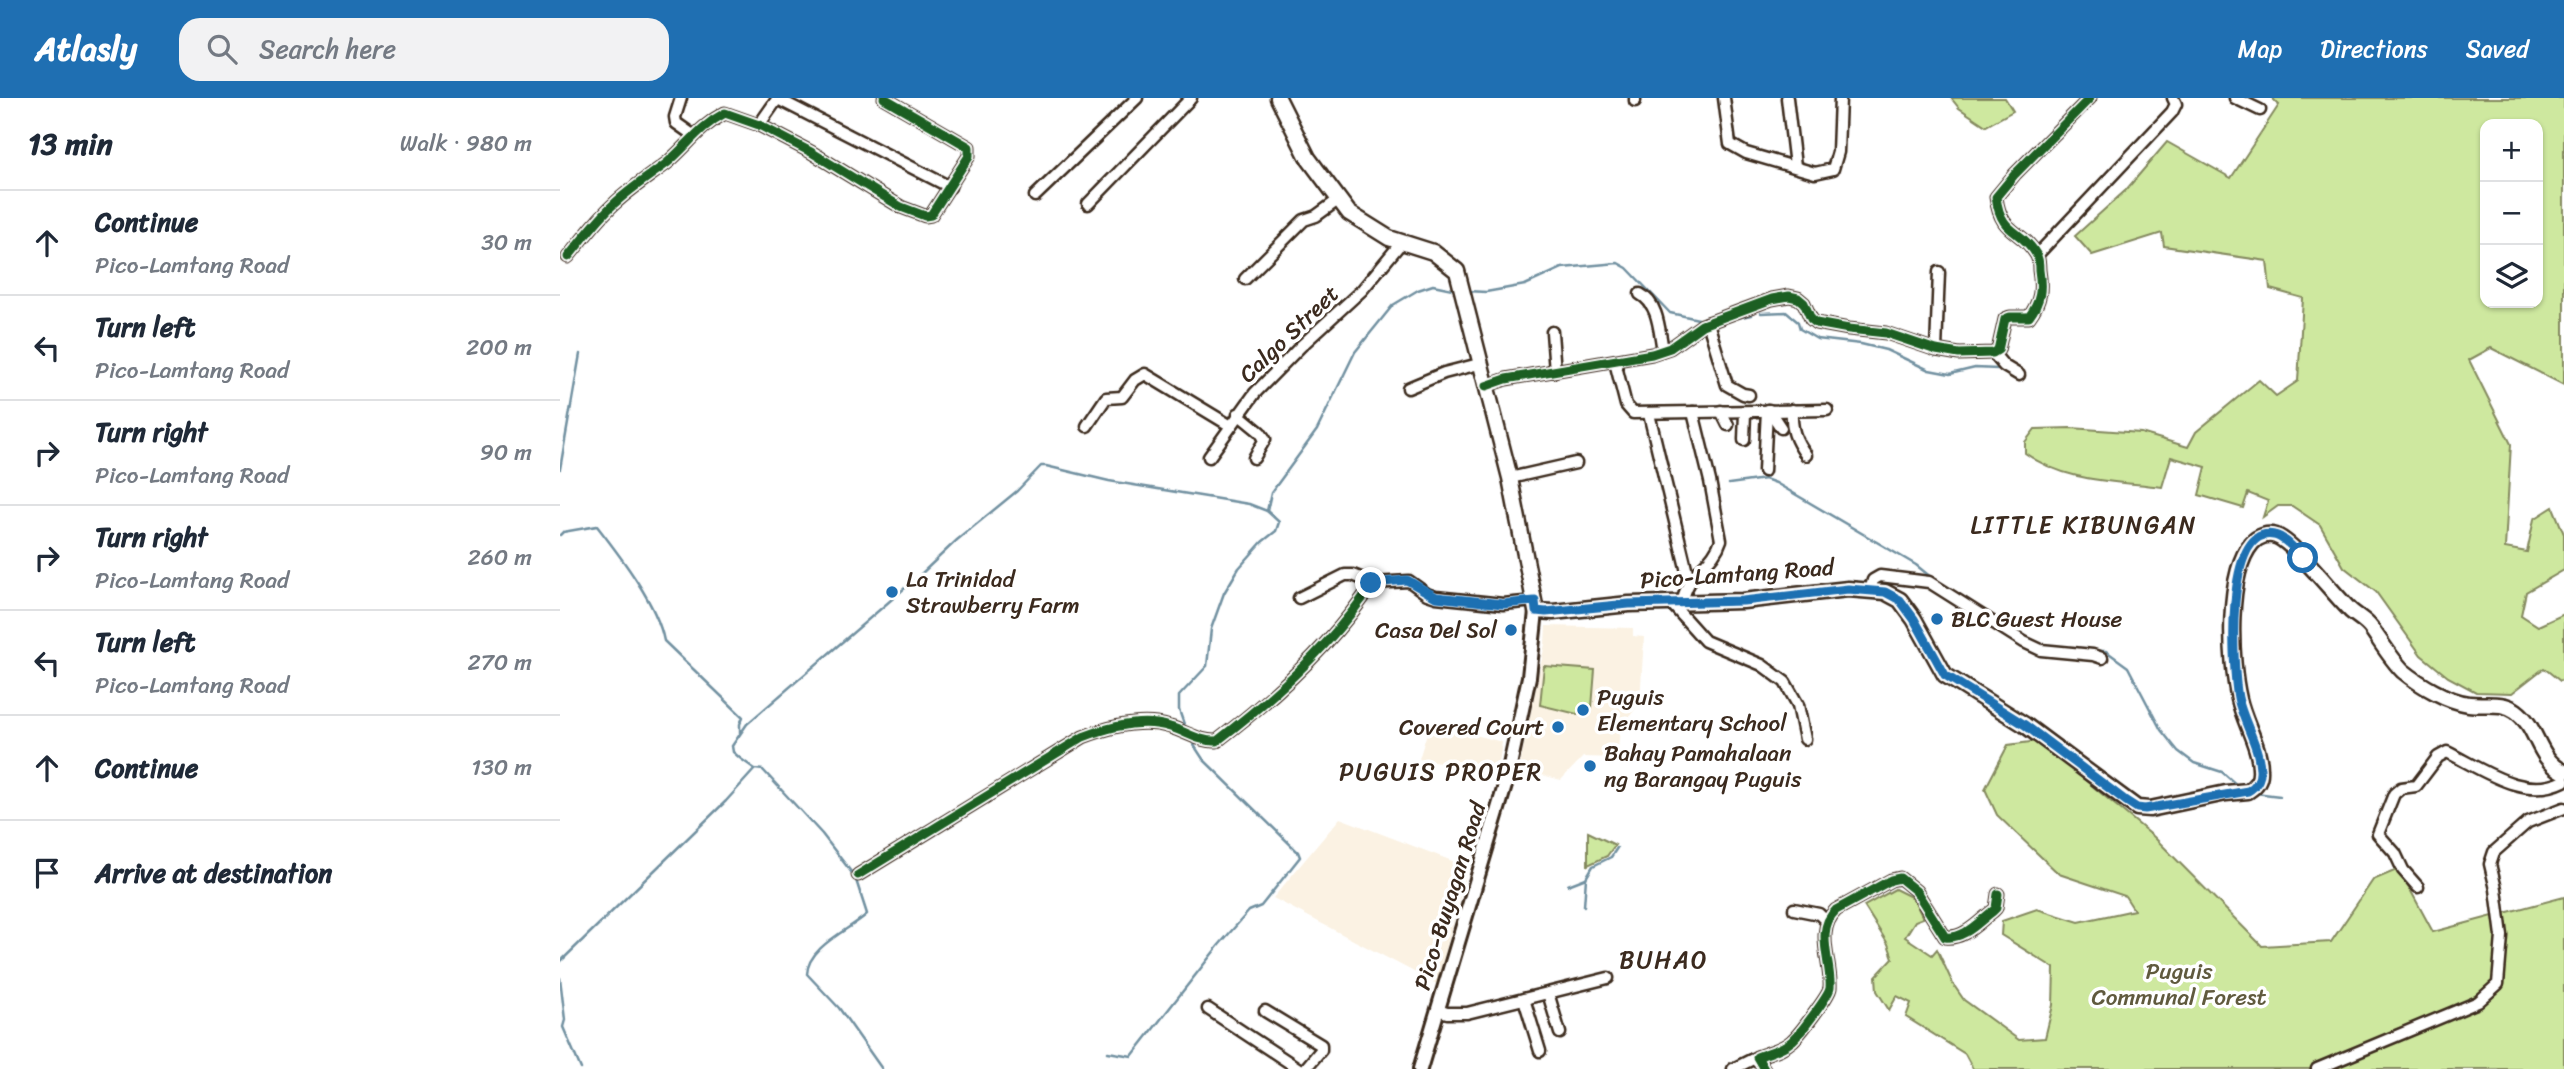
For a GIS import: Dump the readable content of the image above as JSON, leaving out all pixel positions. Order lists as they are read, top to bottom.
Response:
{
  "streets": {
    "main road": ["Pico-Lamtang Road", "Pico-Buyagan Road"],
    "street": ["Calgo Street"]
  },
  "crossings": [
    ["Pico-Lamtang Road", "Pico-Buyagan Road"]
  ],
  "districts": ["LITTLE KIBUNGAN", "PUGUIS PROPER", "BUHAO"],
  "parks": ["Puguis Communal Forest"],
  "places": [
    "La Trinidad Strawberry Farm",
    "BLC Guest House",
    "Casa Del Sol",
    "Puguis Elementary School",
    "Covered Court",
    "Bahay Pamahalaan ng Barangay Puguis"
  ],
  "page": {
    "header": "Atlasly",
    "search": "Search here",
    "nav": ["Map", "Directions", "Saved"],
    "heading": ["13 min", "Walk · 980 m"],
    "map_buttons": ["+", "−"],
    "list": [
      ["Continue", "Pico-Lamtang Road", "30 m"],
      ["Turn left", "Pico-Lamtang Road", "200 m"],
      ["Turn right", "Pico-Lamtang Road", "90 m"],
      ["Turn right", "Pico-Lamtang Road", "260 m"],
      ["Turn left", "Pico-Lamtang Road", "270 m"],
      ["Continue", "130 m"],
      "Arrive at destination"
    ]
  }
}
